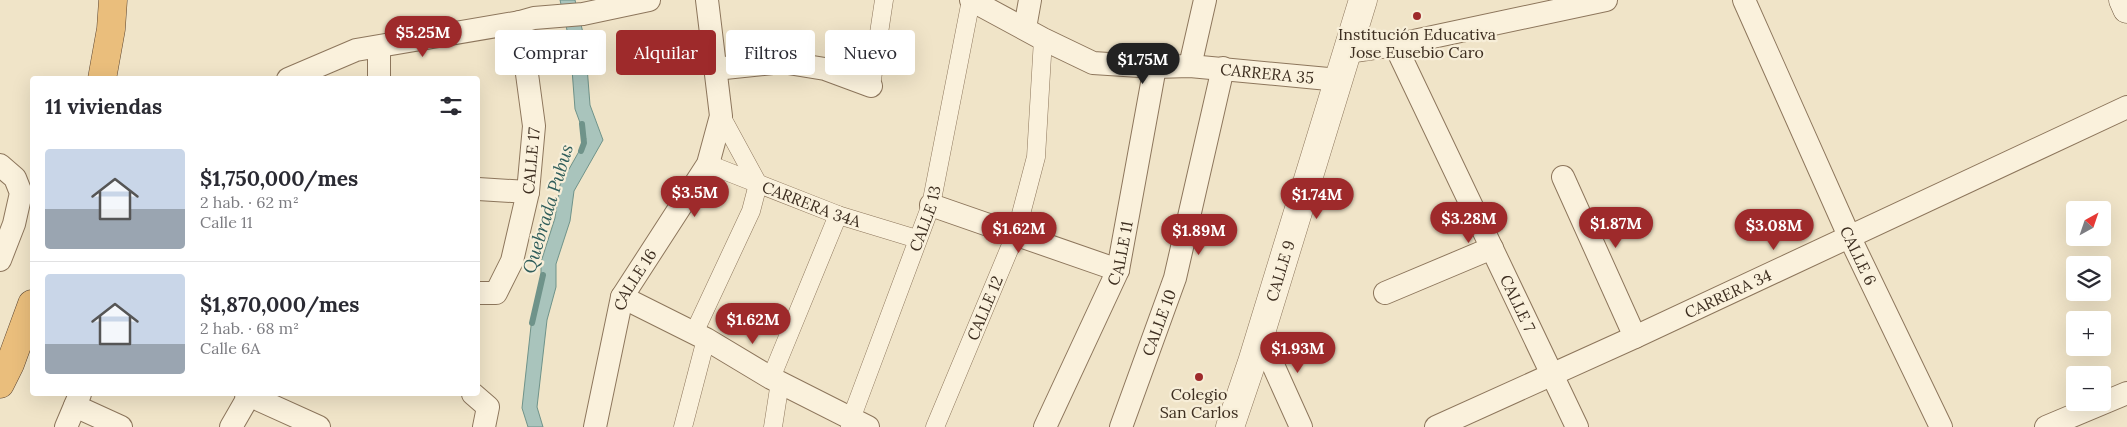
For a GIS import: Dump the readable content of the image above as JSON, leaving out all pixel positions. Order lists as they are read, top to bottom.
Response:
{
  "streets": {
    "street": [
      "CARRERA 35",
      "CALLE 17",
      "CARRERA 34A",
      "CALLE 13",
      "CALLE 11",
      "CALLE 6",
      "CALLE 9",
      "CALLE 16",
      "CARRERA 34",
      "CALLE 7",
      "CALLE 12",
      "CALLE 10"
    ]
  },
  "crossings": [
    ["CARRERA 35", "CALLE 13"],
    ["CARRERA 35", "CALLE 11"],
    ["CARRERA 35", "CALLE 9"],
    ["CARRERA 35", "CALLE 12"],
    ["CARRERA 35", "CALLE 10"],
    ["CARRERA 34A", "CALLE 13"],
    ["CARRERA 34A", "CALLE 16"],
    ["CALLE 6", "CARRERA 34"],
    ["CARRERA 34", "CALLE 7"]
  ],
  "water": ["Quebrada Pubus"],
  "places": ["Institución Educativa Jose Eusebio Caro", "Colegio San Carlos"],
  "north": "top right",
  "page": {
    "price": [
      "$5.25M",
      "$1.75M",
      "$3.5M",
      "$1.74M",
      "$3.28M",
      "$1.87M",
      "$3.08M",
      "$1.62M",
      "$1.89M",
      "$1.62M",
      "$1.93M"
    ],
    "chip": [
      "Comprar",
      "Alquilar",
      "Filtros",
      "Nuevo"
    ],
    "heading": "11 viviendas",
    "list": [
      {
        "name": "$1,750,000/mes",
        "note": "2 hab. · 62 m² · Calle 11"
      },
      {
        "name": "$1,870,000/mes",
        "note": "2 hab. · 68 m² · Calle 6A"
      }
    ],
    "map_buttons": ["+", "−"]
  }
}
